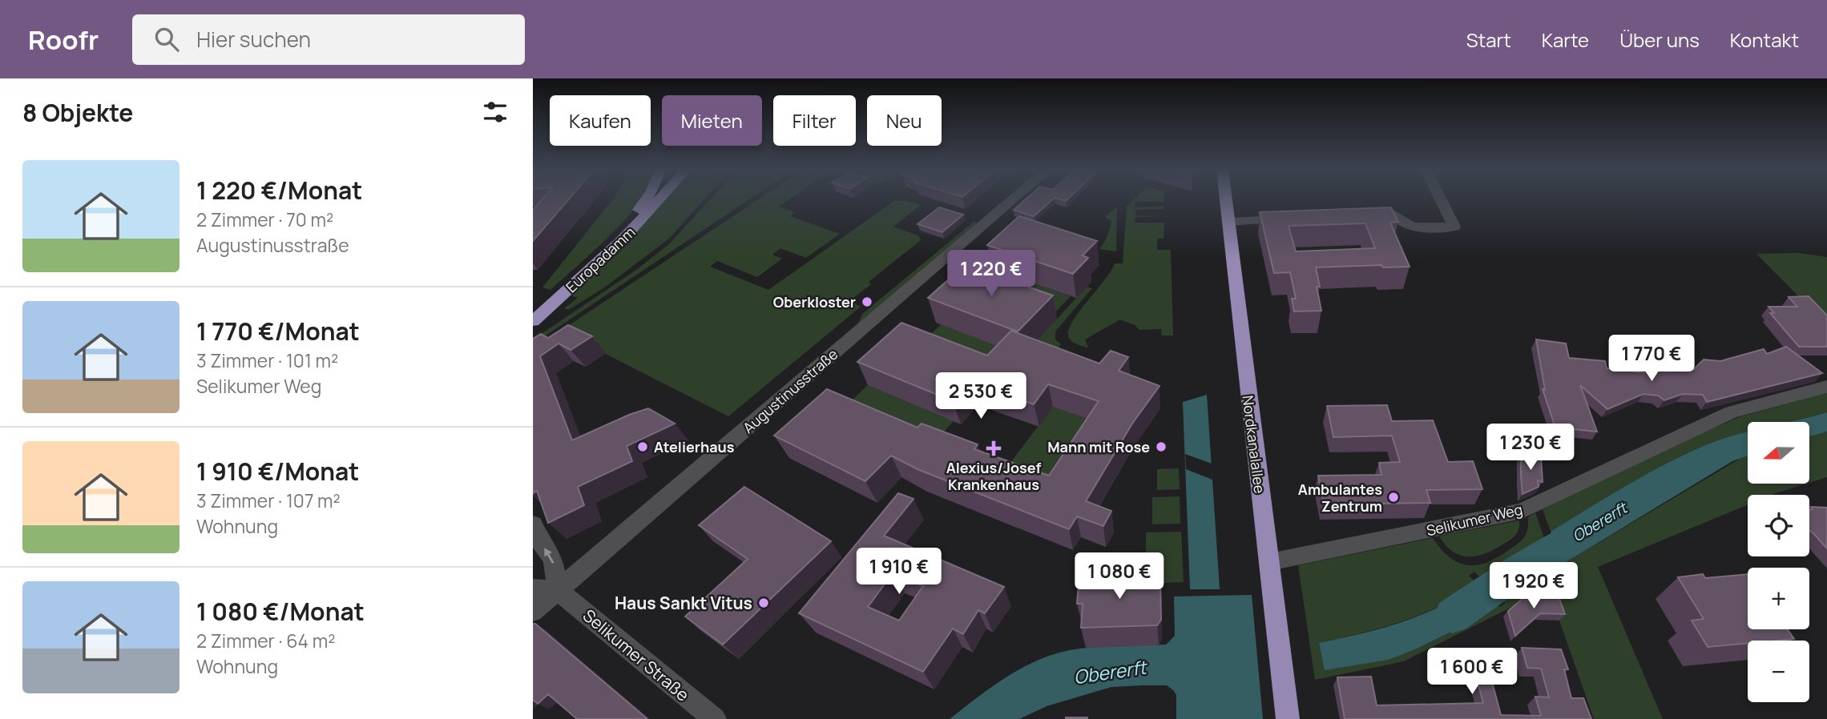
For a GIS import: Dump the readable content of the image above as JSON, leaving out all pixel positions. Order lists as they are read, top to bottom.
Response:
{
  "streets": {
    "main road": ["Europadamm", "Nordkanalallee"],
    "street": ["Augustinusstraße", "Selikumer Weg", "Selikumer Straße"]
  },
  "crossings": [
    ["Augustinusstraße", "Selikumer Straße"],
    ["Nordkanalallee", "Selikumer Weg"]
  ],
  "water": ["Obererft"],
  "places": {
    "other": [
      "Oberkloster",
      "Atelierhaus",
      "Mann mit Rose",
      "Ambulantes Zentrum",
      "Haus Sankt Vitus"
    ],
    "health": ["Alexius/Josef Krankenhaus"]
  },
  "north": "left",
  "page": {
    "header": "Roofr",
    "search": "Hier suchen",
    "nav": [
      "Start",
      "Karte",
      "Über uns",
      "Kontakt"
    ],
    "heading": "8 Objekte",
    "chip": [
      "Kaufen",
      "Mieten",
      "Filter",
      "Neu"
    ],
    "list": [
      {
        "name": "1 220 €/Monat",
        "note": "2 Zimmer · 70 m² · Augustinusstraße"
      },
      {
        "name": "1 770 €/Monat",
        "note": "3 Zimmer · 101 m² · Selikumer Weg"
      },
      {
        "name": "1 910 €/Monat",
        "note": "3 Zimmer · 107 m² · Wohnung"
      },
      {
        "name": "1 080 €/Monat",
        "note": "2 Zimmer · 64 m² · Wohnung"
      }
    ],
    "price": [
      "1 220 €",
      "1 770 €",
      "2 530 €",
      "1 230 €",
      "1 910 €",
      "1 080 €",
      "1 920 €",
      "1 600 €"
    ],
    "map_buttons": ["+", "−"]
  }
}
